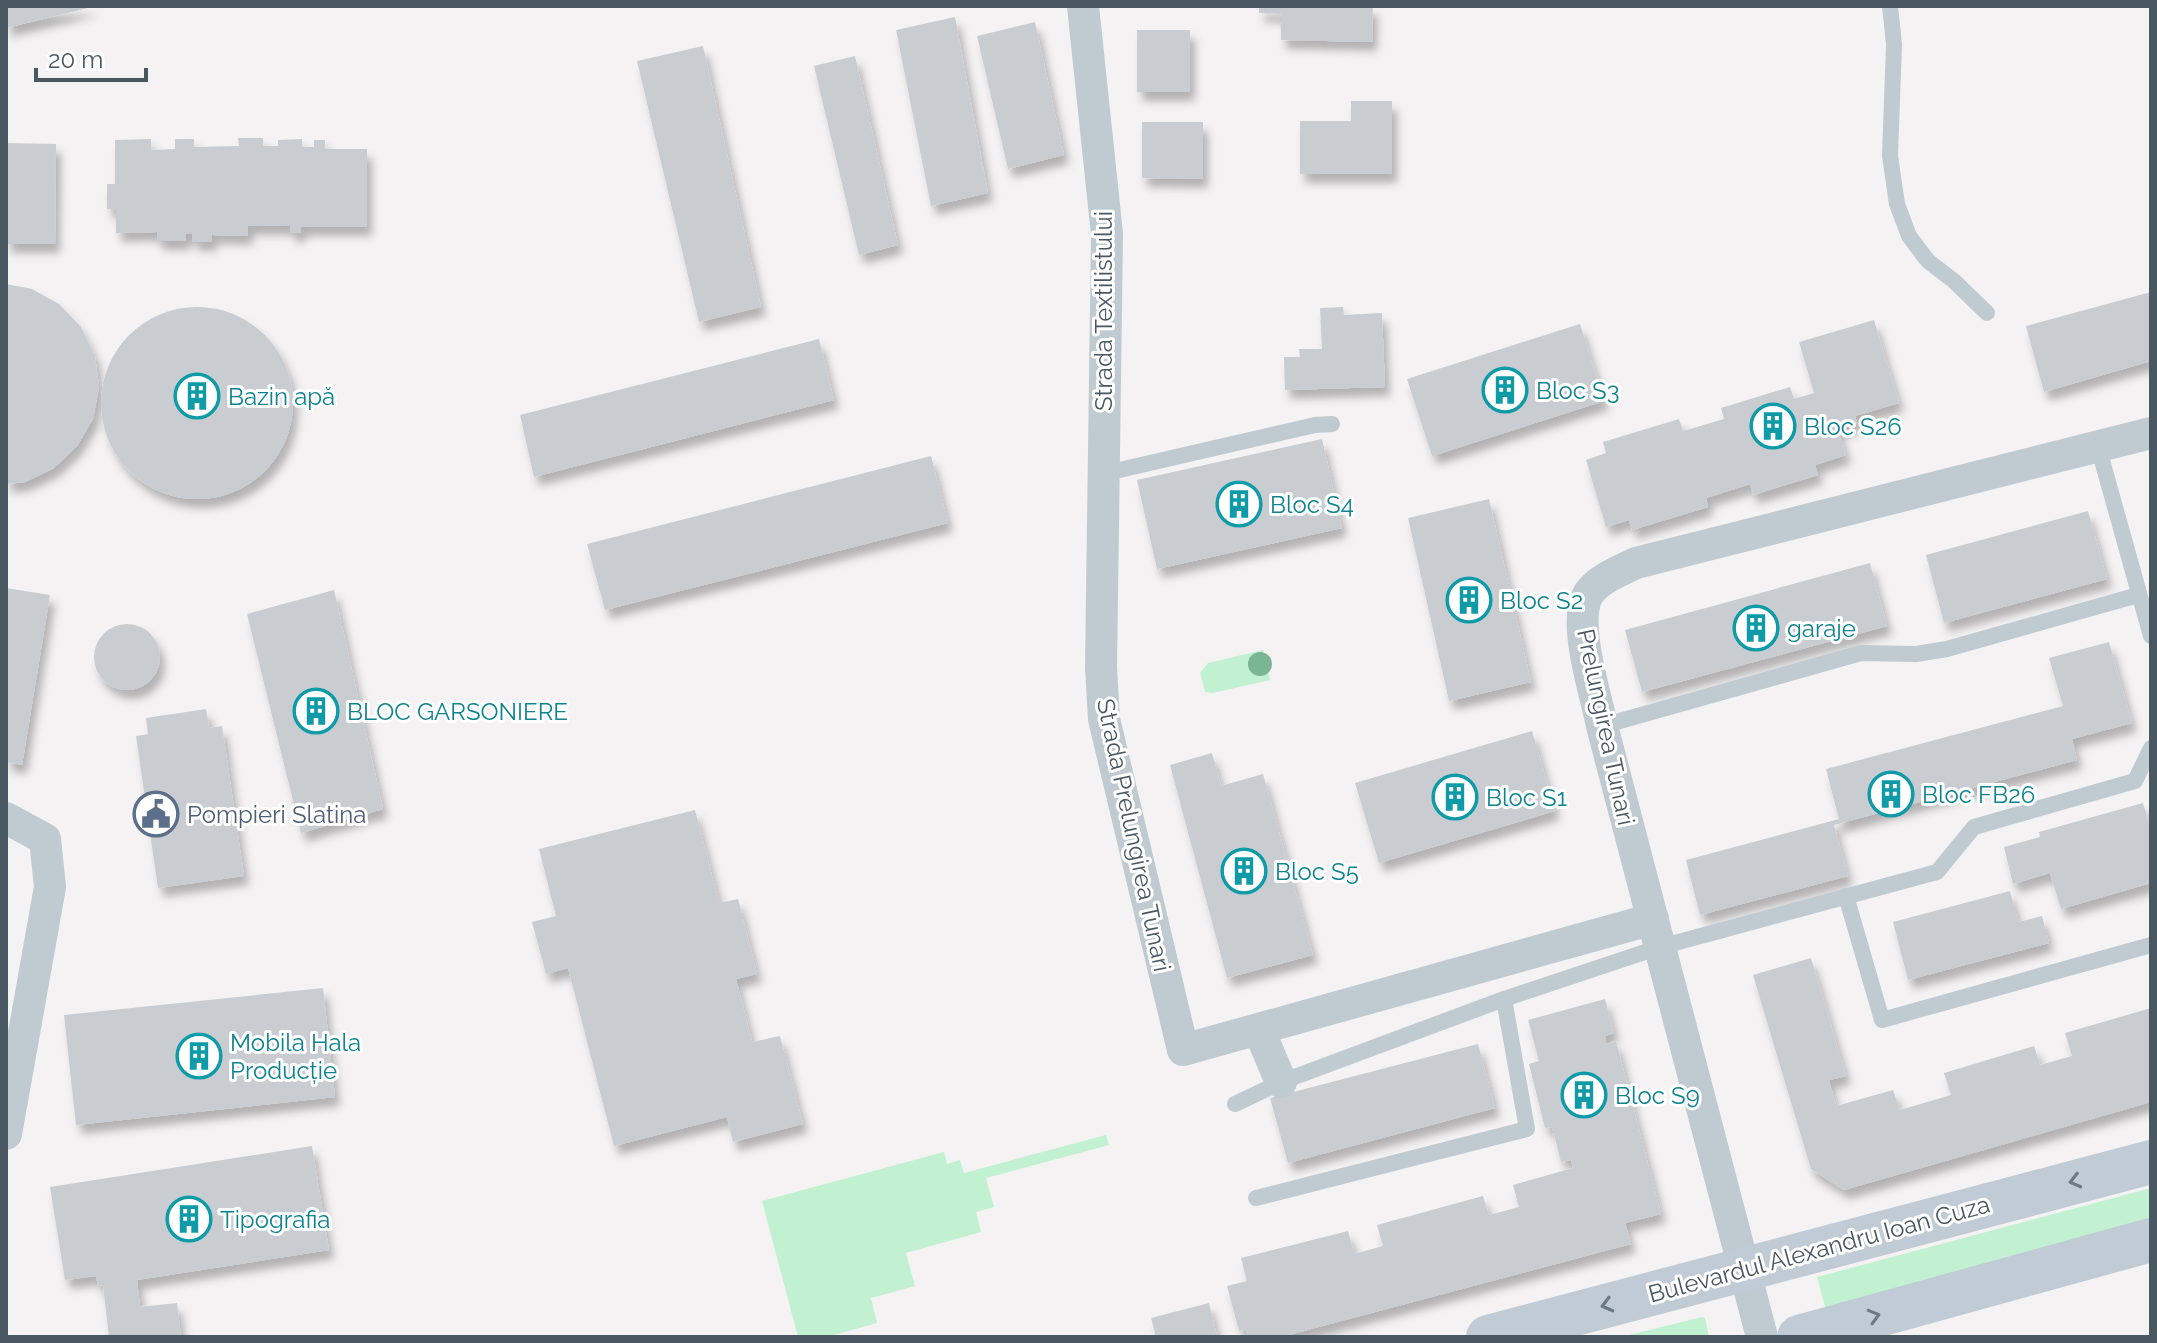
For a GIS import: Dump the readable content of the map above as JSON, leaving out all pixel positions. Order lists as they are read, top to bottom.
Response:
{
  "streets": {
    "main road": ["Bulevardul Alexandru Ioan Cuza"],
    "street": ["Strada Textilistului", "Prelungirea Tunari", "Strada Prelungirea Tunari"]
  },
  "crossings": [
    ["Strada Textilistului", "Strada Prelungirea Tunari"],
    ["Prelungirea Tunari", "Bulevardul Alexandru Ioan Cuza"]
  ],
  "places": {
    "building": [
      "Bloc S3",
      "Bazin apă",
      "Bloc S26",
      "Bloc S4",
      "Bloc S2",
      "garaje",
      "BLOC GARSONIERE",
      "Bloc FB26",
      "Bloc S1",
      "Bloc S5",
      "Mobila Hala Producție",
      "Bloc S9",
      "Tipografia"
    ],
    "public building": ["Pompieri Slatina"]
  },
  "scale_bar": "20 m"
}
